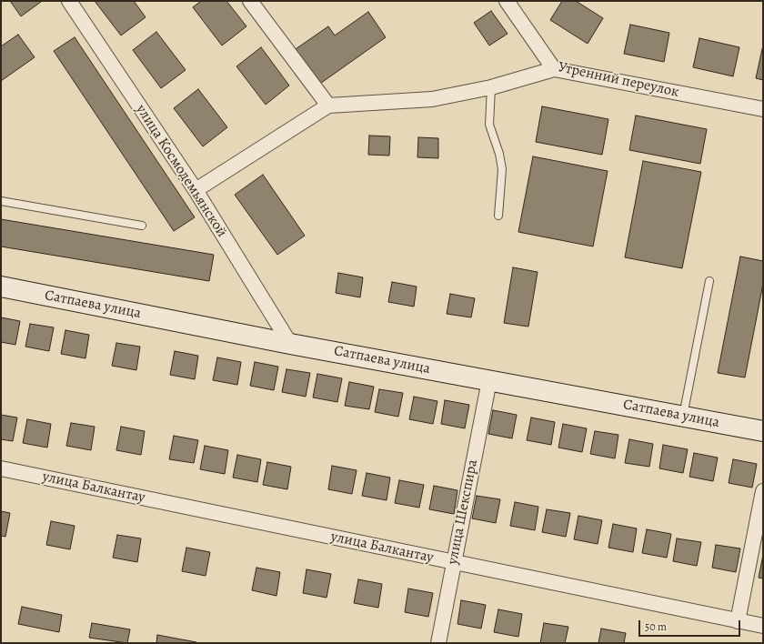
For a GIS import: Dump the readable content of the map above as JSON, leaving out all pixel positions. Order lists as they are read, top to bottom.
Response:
{
  "streets": {
    "street": [
      "Утренний переулок",
      "улица Космодемьянской",
      "Сатпаева улица",
      "улица Балкантау",
      "улица Шекспира"
    ]
  },
  "crossings": [
    ["улица Космодемьянской", "Сатпаева улица"],
    ["Сатпаева улица", "улица Шекспира"],
    ["улица Балкантау", "улица Шекспира"]
  ],
  "scale_bar": "50 m"
}
